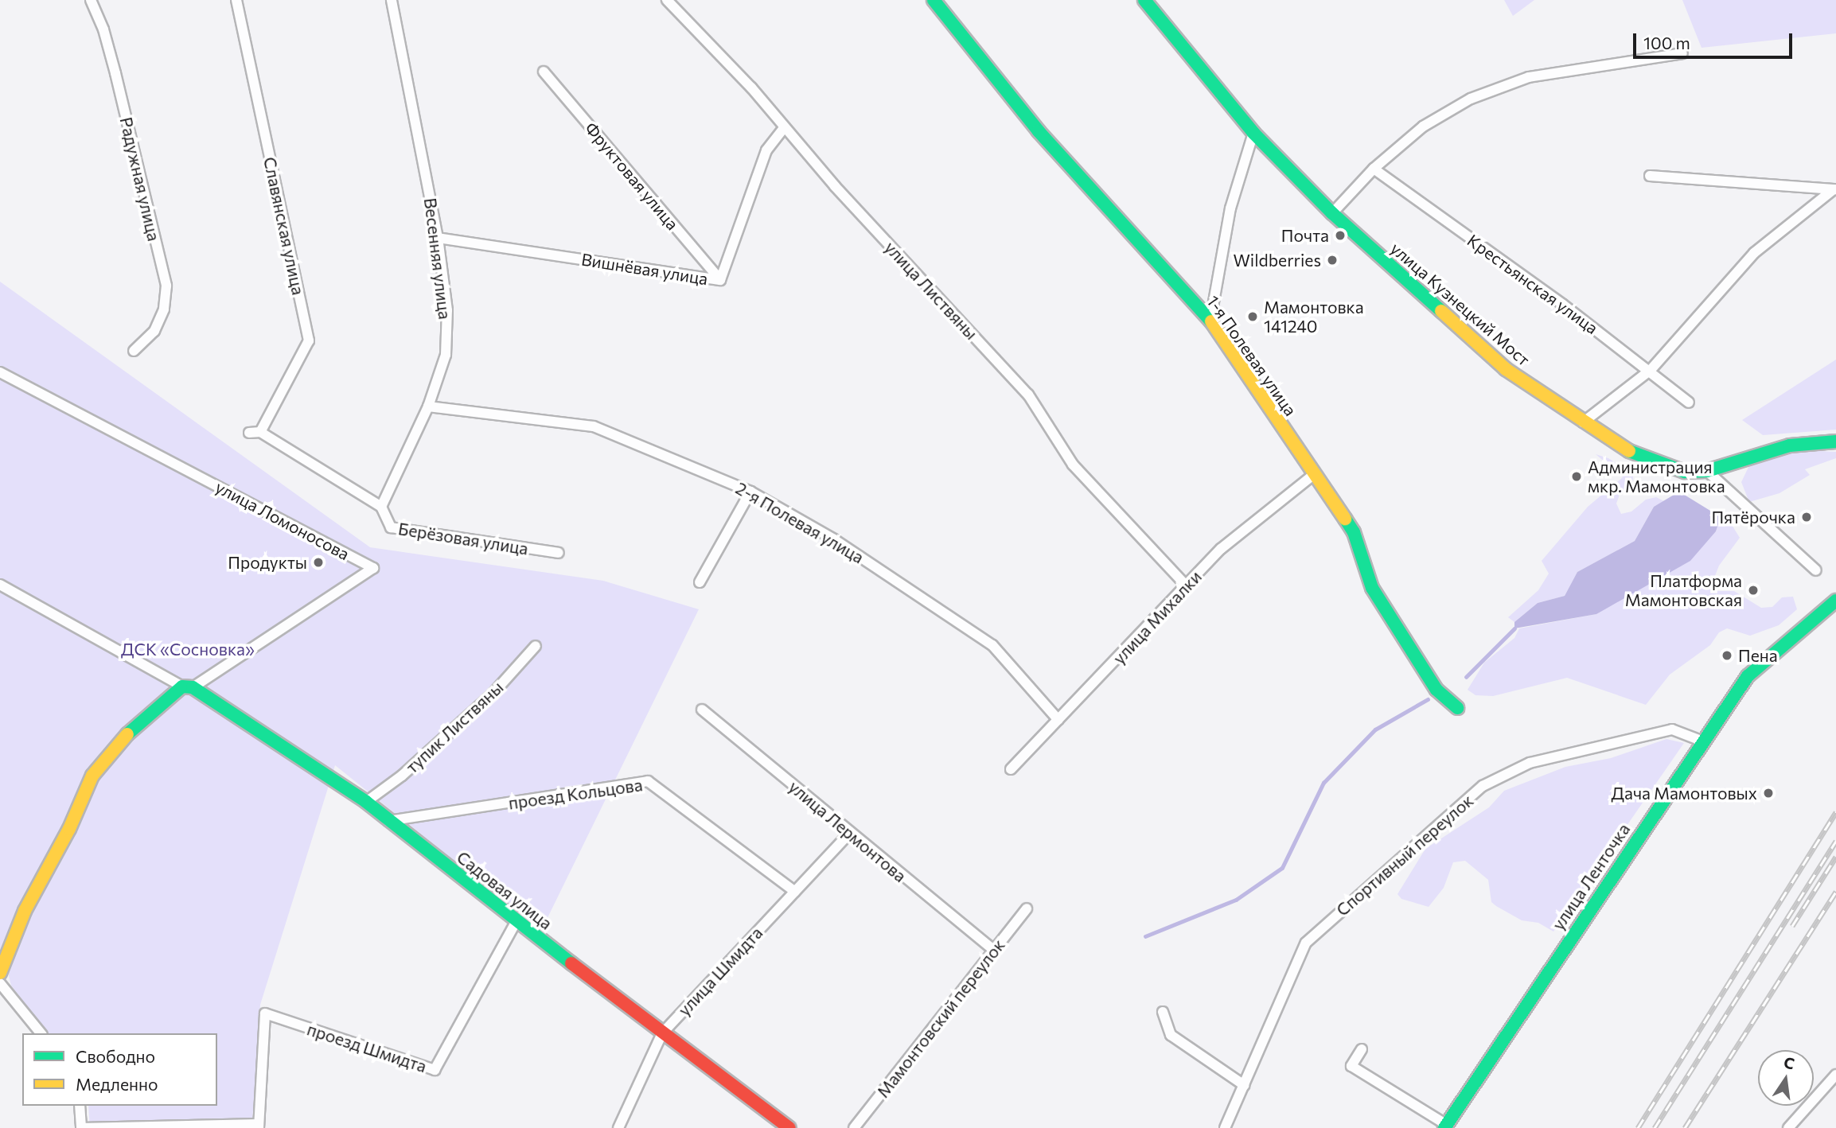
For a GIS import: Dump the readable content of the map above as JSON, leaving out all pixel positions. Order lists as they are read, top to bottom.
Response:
{
  "streets": {
    "street": [
      "Фруктовая улица",
      "Радужная улица",
      "Славянская улица",
      "Весенняя улица",
      "Вишнёвая улица",
      "Крестьянская улица",
      "улица Листвяны",
      "улица Кузнецкий Мост",
      "1-я Полевая улица",
      "улица Ломоносова",
      "2-я Полевая улица",
      "Берёзовая улица",
      "улица Михалки",
      "тупик Листвяны",
      "проезд Кольцова",
      "улица Лермонтова",
      "Спортивный переулок",
      "улица Ленточка",
      "Садовая улица",
      "улица Шмидта",
      "Мамонтовский переулок",
      "проезд Шмидта"
    ]
  },
  "crossings": [
    ["Фруктовая улица", "Вишнёвая улица"],
    ["Весенняя улица", "Вишнёвая улица"],
    ["Весенняя улица", "2-я Полевая улица"],
    ["Весенняя улица", "Берёзовая улица"],
    ["Вишнёвая улица", "улица Листвяны"],
    ["улица Листвяны", "улица Михалки"],
    ["1-я Полевая улица", "улица Михалки"],
    ["улица Ломоносова", "Садовая улица"],
    ["2-я Полевая улица", "улица Михалки"],
    ["тупик Листвяны", "Садовая улица"],
    ["проезд Кольцова", "Садовая улица"],
    ["проезд Кольцова", "улица Шмидта"],
    ["улица Лермонтова", "улица Шмидта"],
    ["улица Лермонтова", "Мамонтовский переулок"],
    ["Спортивный переулок", "улица Ленточка"],
    ["Садовая улица", "улица Шмидта"],
    ["Садовая улица", "проезд Шмидта"]
  ],
  "parks": ["ДСК «Сосновка»"],
  "places": [
    "Почта",
    "Wildberries",
    "Мамонтовка 141240",
    "Администрация мкр. Мамонтовка",
    "Пятёрочка",
    "Продукты",
    "Платформа Мамонтовская",
    "Пена",
    "Дача Мамонтовых"
  ],
  "legend": ["Свободно", "Медленно"],
  "scale_bar": "100 m",
  "north": "top"
}
